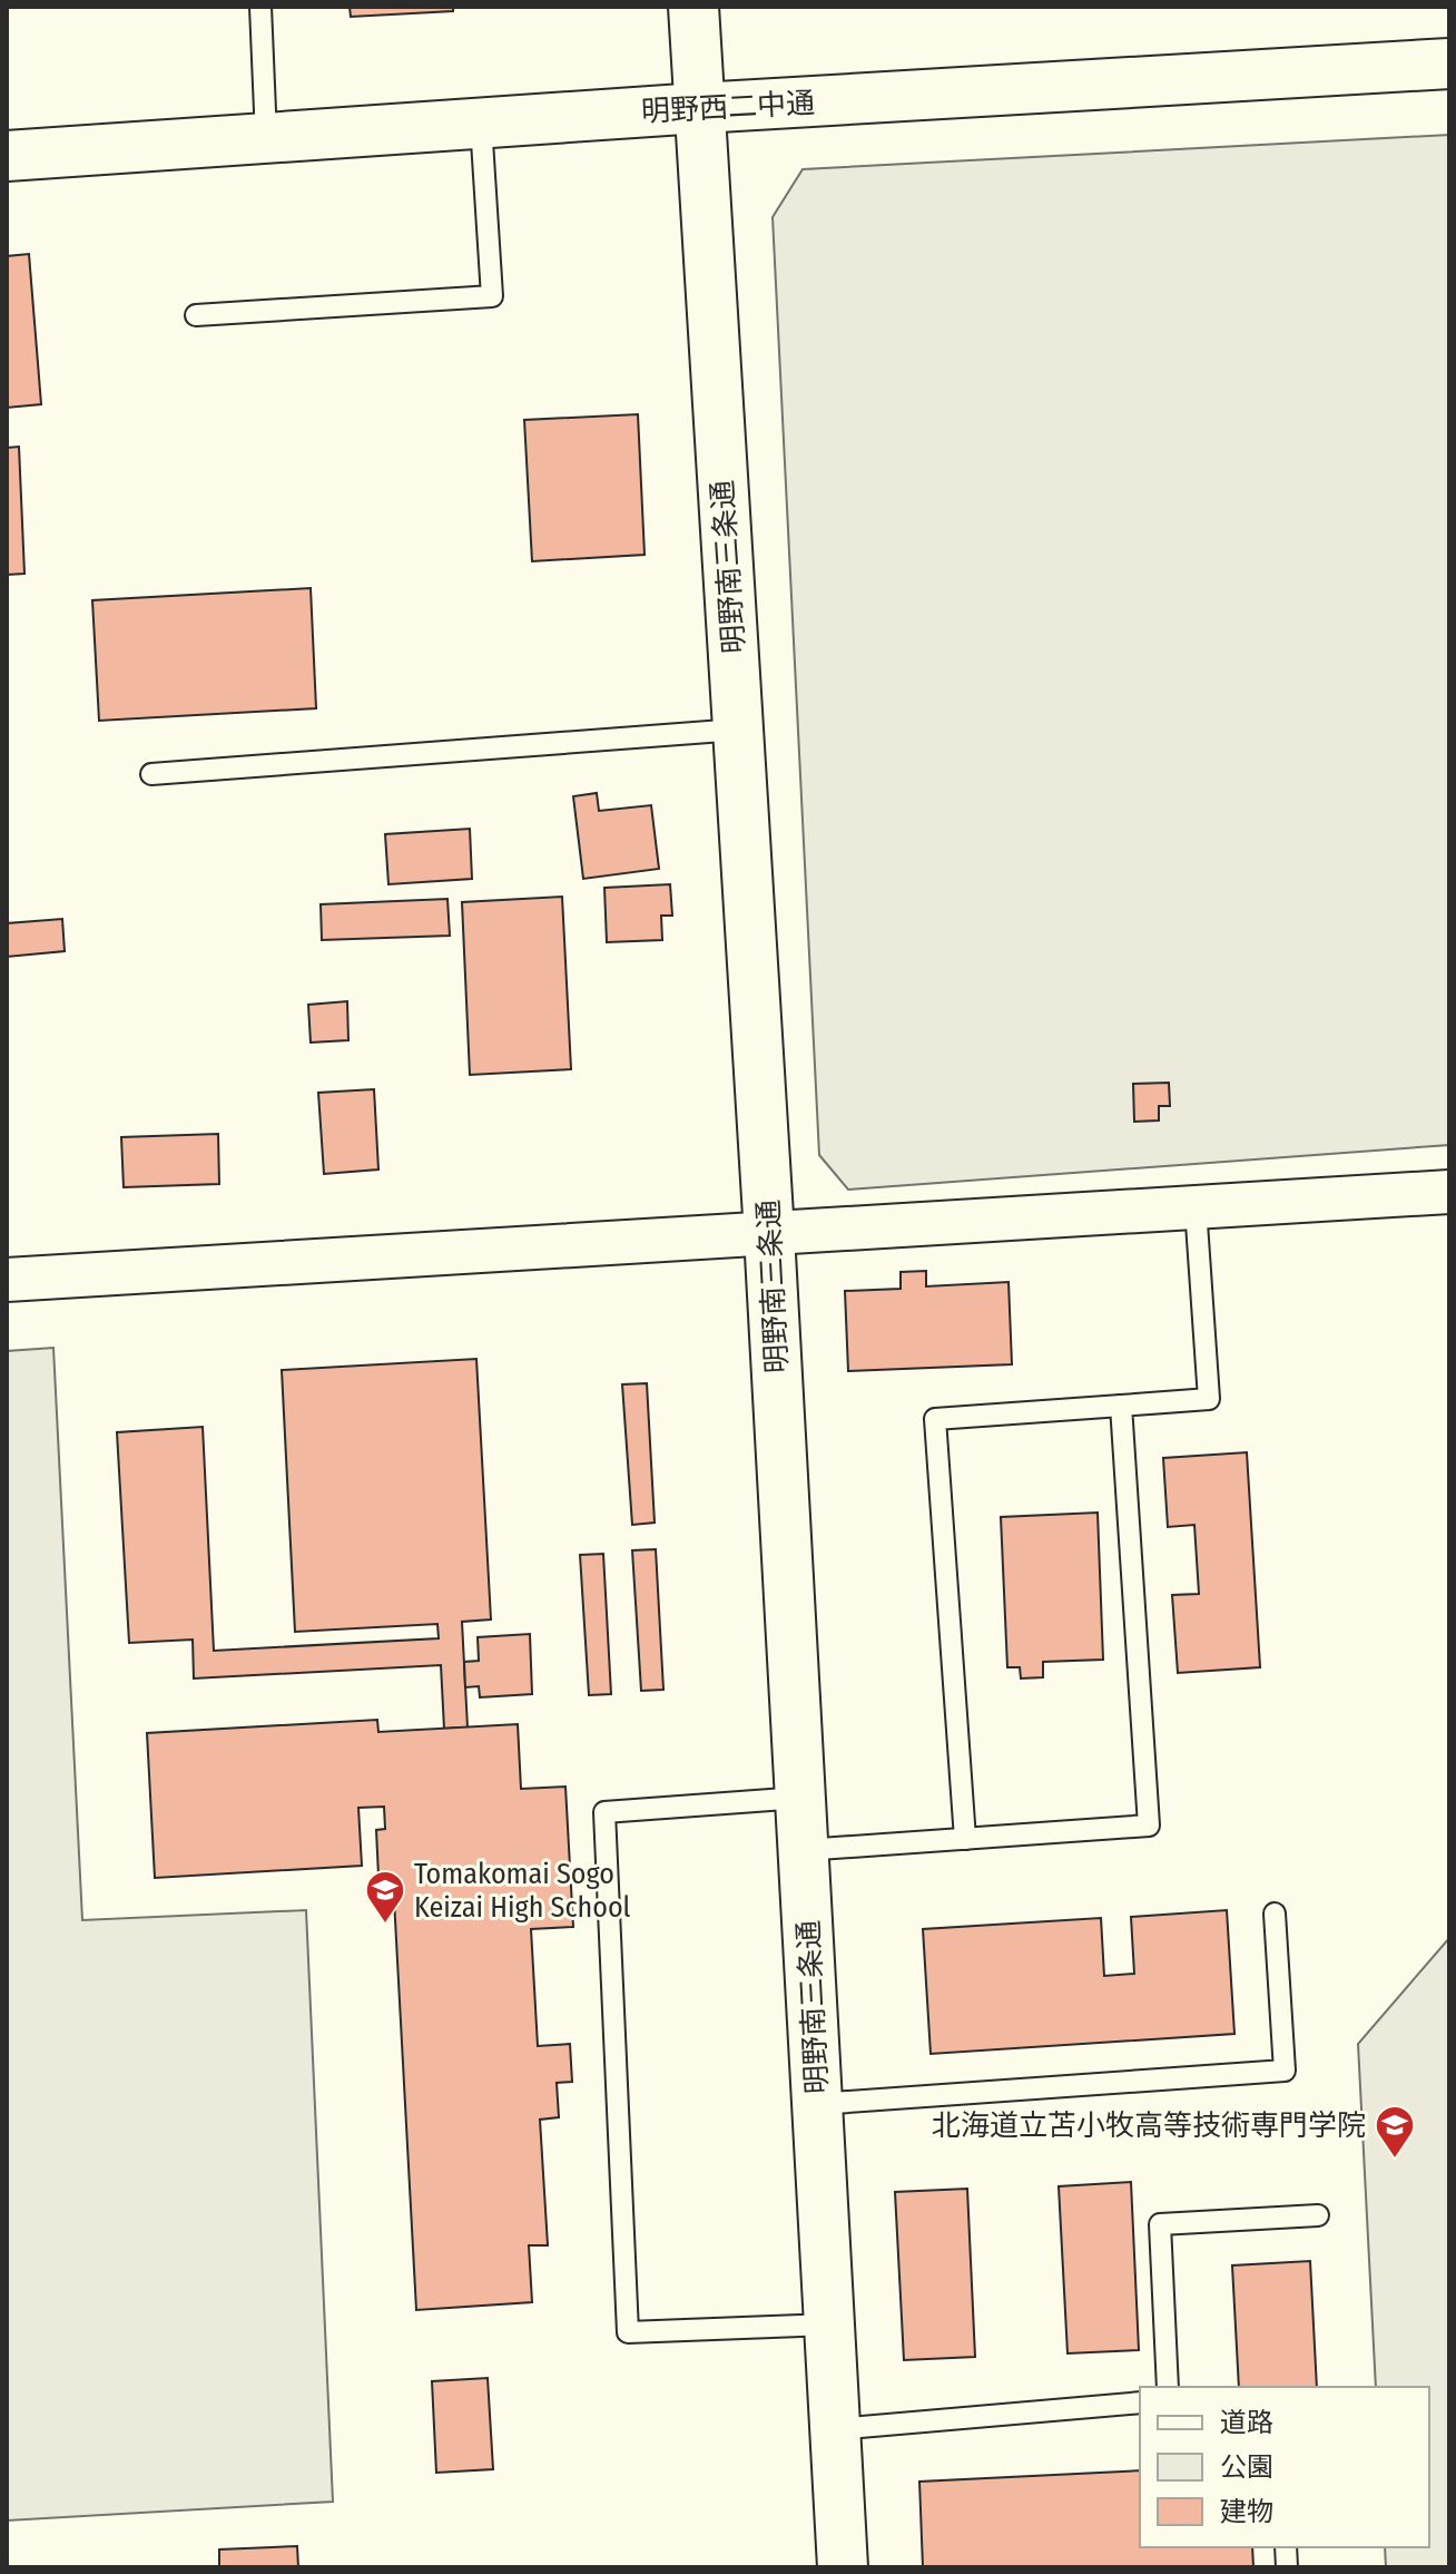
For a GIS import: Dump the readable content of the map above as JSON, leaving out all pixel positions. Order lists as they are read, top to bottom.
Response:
{
  "streets": {
    "street": ["明野西二中通", "明野南三条通"]
  },
  "crossings": [
    ["明野西二中通", "明野南三条通"]
  ],
  "places": {
    "school or university": ["Tomakomai Sogo Keizai High School", "北海道立苫小牧高等技術専門学院"]
  },
  "legend": ["道路", "公園", "建物"]
}
